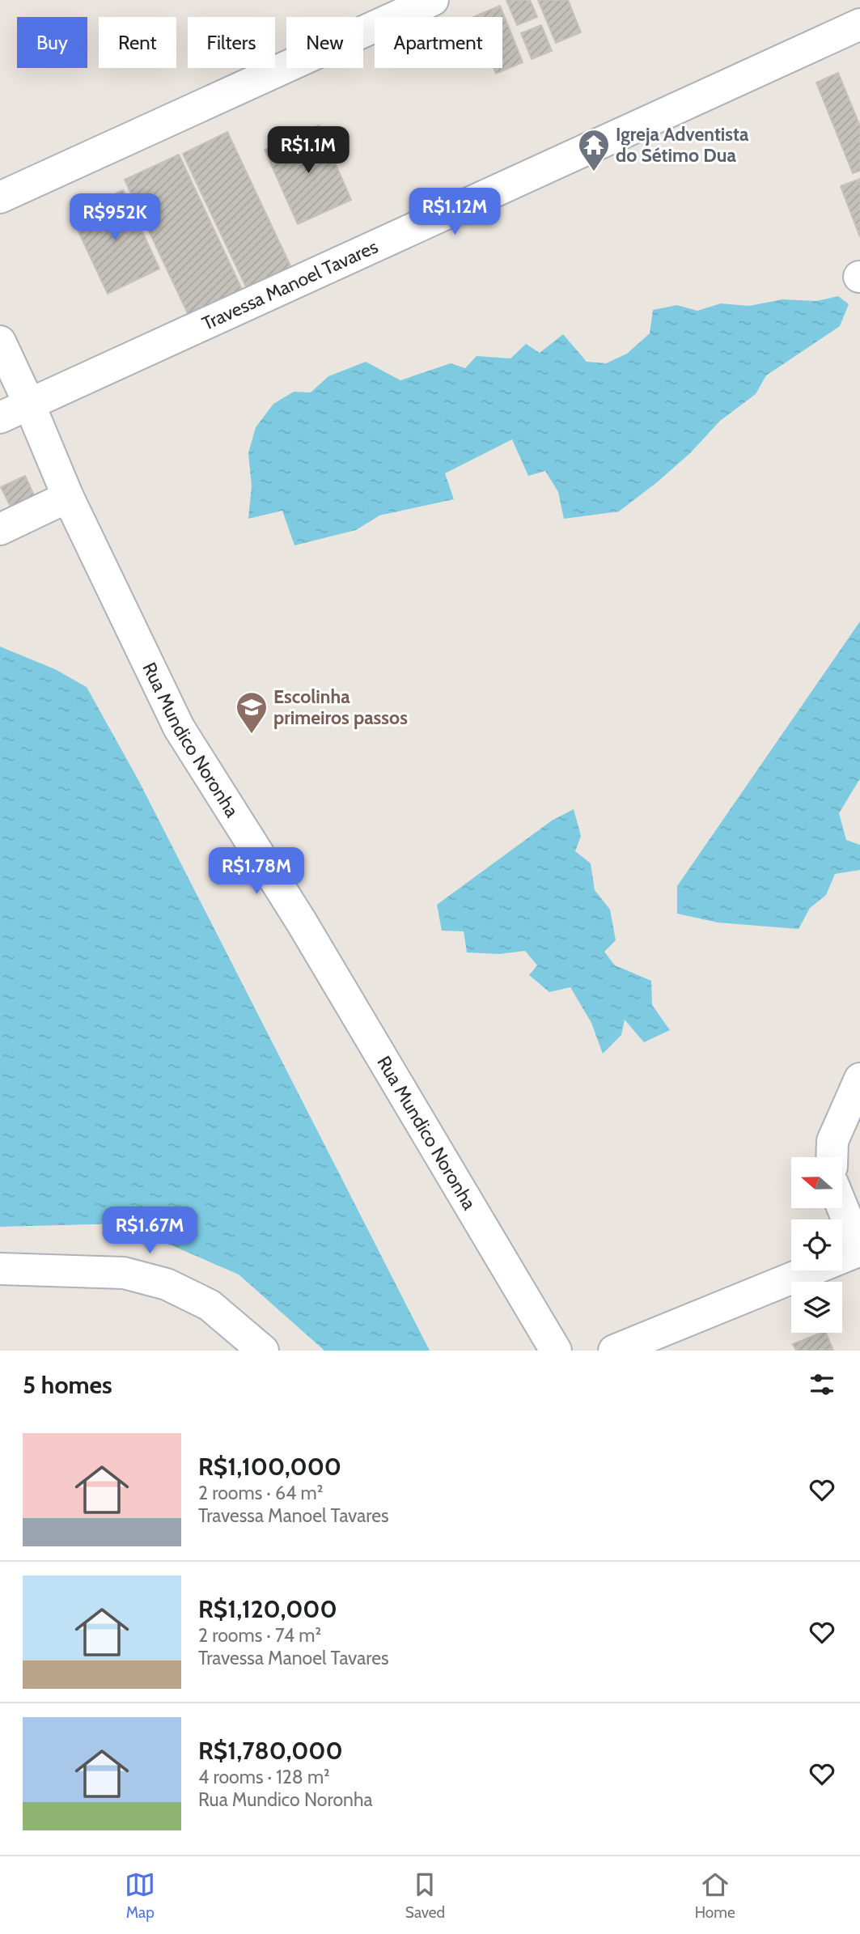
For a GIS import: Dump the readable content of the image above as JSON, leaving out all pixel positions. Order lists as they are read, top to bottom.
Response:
{
  "streets": {
    "street": ["Travessa Manoel Tavares", "Rua Mundico Noronha"]
  },
  "crossings": [
    ["Travessa Manoel Tavares", "Rua Mundico Noronha"]
  ],
  "places": {
    "temple": ["Igreja Adventista do Sétimo Dua"],
    "school or university": ["Escolinha primeiros passos"]
  },
  "north": "left",
  "page": {
    "chip": [
      "Buy",
      "Rent",
      "Filters",
      "New",
      "Apartment"
    ],
    "price": [
      "R$1.1M",
      "R$1.12M",
      "R$952K",
      "R$1.78M",
      "R$1.67M"
    ],
    "heading": "5 homes",
    "list": [
      {
        "name": "R$1,100,000",
        "note": "2 rooms · 64 m² · Travessa Manoel Tavares"
      },
      {
        "name": "R$1,120,000",
        "note": "2 rooms · 74 m² · Travessa Manoel Tavares"
      },
      {
        "name": "R$1,780,000",
        "note": "4 rooms · 128 m² · Rua Mundico Noronha"
      }
    ],
    "tabs": ["Map", "Saved", "Home"]
  }
}
